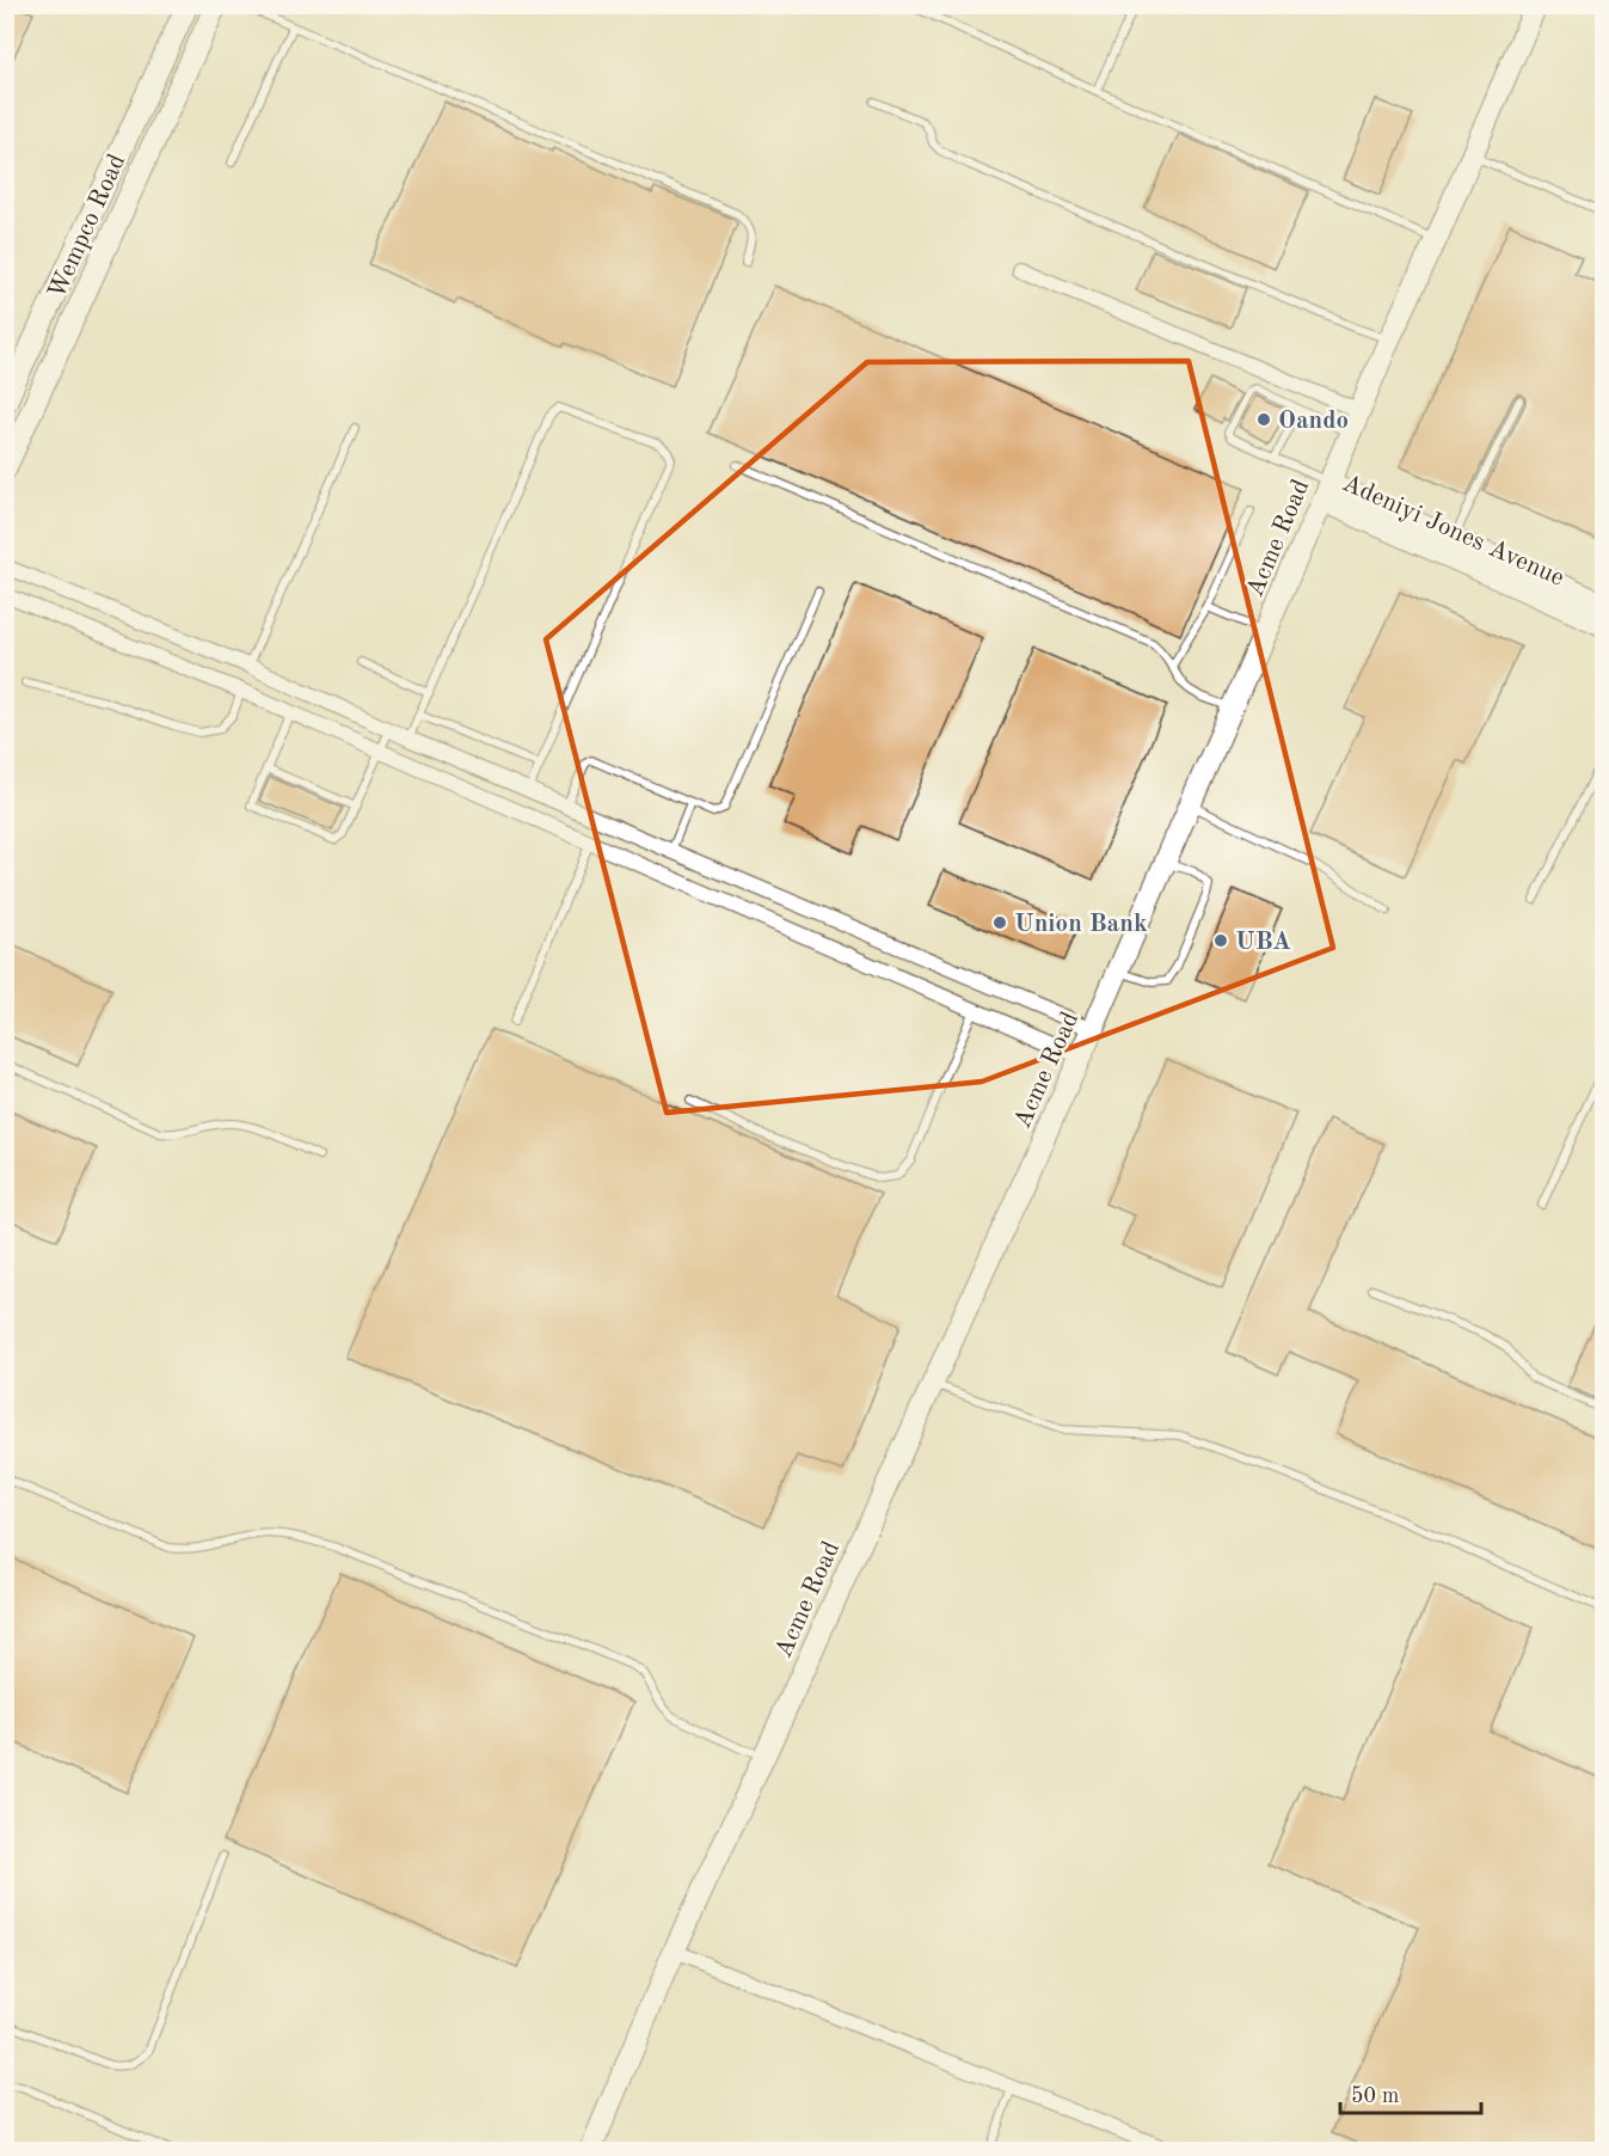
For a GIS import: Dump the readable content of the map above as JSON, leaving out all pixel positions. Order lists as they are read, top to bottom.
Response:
{
  "streets": {
    "street": ["Wempco Road", "Adeniyi Jones Avenue", "Acme Road"]
  },
  "crossings": [
    ["Adeniyi Jones Avenue", "Acme Road"]
  ],
  "places": ["Oando", "Union Bank", "UBA"],
  "scale_bar": "50 m"
}
